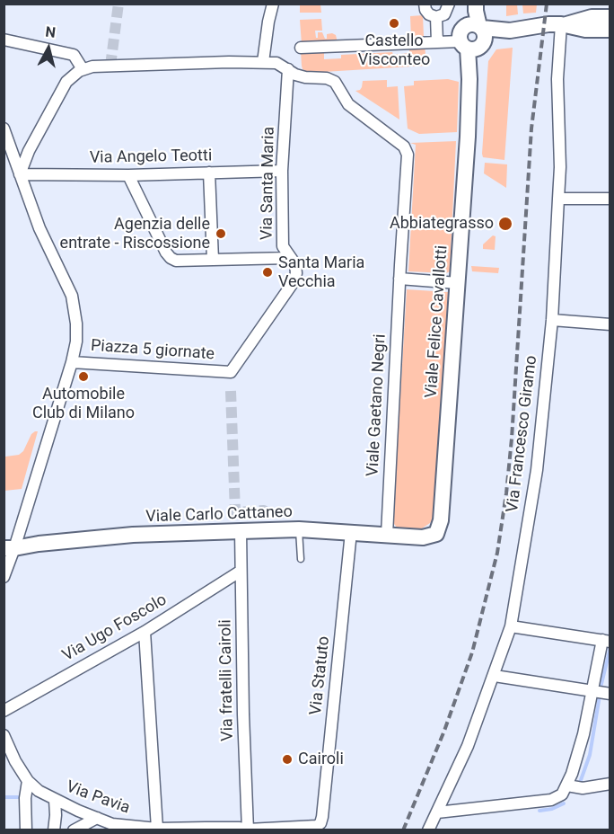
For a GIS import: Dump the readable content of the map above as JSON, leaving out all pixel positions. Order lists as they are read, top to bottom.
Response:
{
  "streets": {
    "street": [
      "Via Angelo Teotti",
      "Via Santa Maria",
      "Viale Felice Cavallotti",
      "Piazza 5 giornate",
      "Viale Gaetano Negri",
      "Via Francesco Giramo",
      "Viale Carlo Cattaneo",
      "Via Ugo Foscolo",
      "Via Statuto",
      "Via fratelli Cairoli",
      "Via Pavia"
    ]
  },
  "crossings": [
    ["Via Angelo Teotti", "Via Santa Maria"],
    ["Via Santa Maria", "Piazza 5 giornate"],
    ["Via Santa Maria", "Viale Gaetano Negri"],
    ["Viale Felice Cavallotti", "Viale Carlo Cattaneo"],
    ["Viale Gaetano Negri", "Viale Carlo Cattaneo"],
    ["Viale Carlo Cattaneo", "Via Statuto"],
    ["Viale Carlo Cattaneo", "Via fratelli Cairoli"],
    ["Via Ugo Foscolo", "Via fratelli Cairoli"],
    ["Via Statuto", "Via Pavia"],
    ["Via fratelli Cairoli", "Via Pavia"]
  ],
  "places": [
    "Castello Visconteo",
    "Abbiategrasso",
    "Agenzia delle entrate - Riscossione",
    "Santa Maria Vecchia",
    "Automobile Club di Milano",
    "Cairoli"
  ],
  "north": "top"
}
